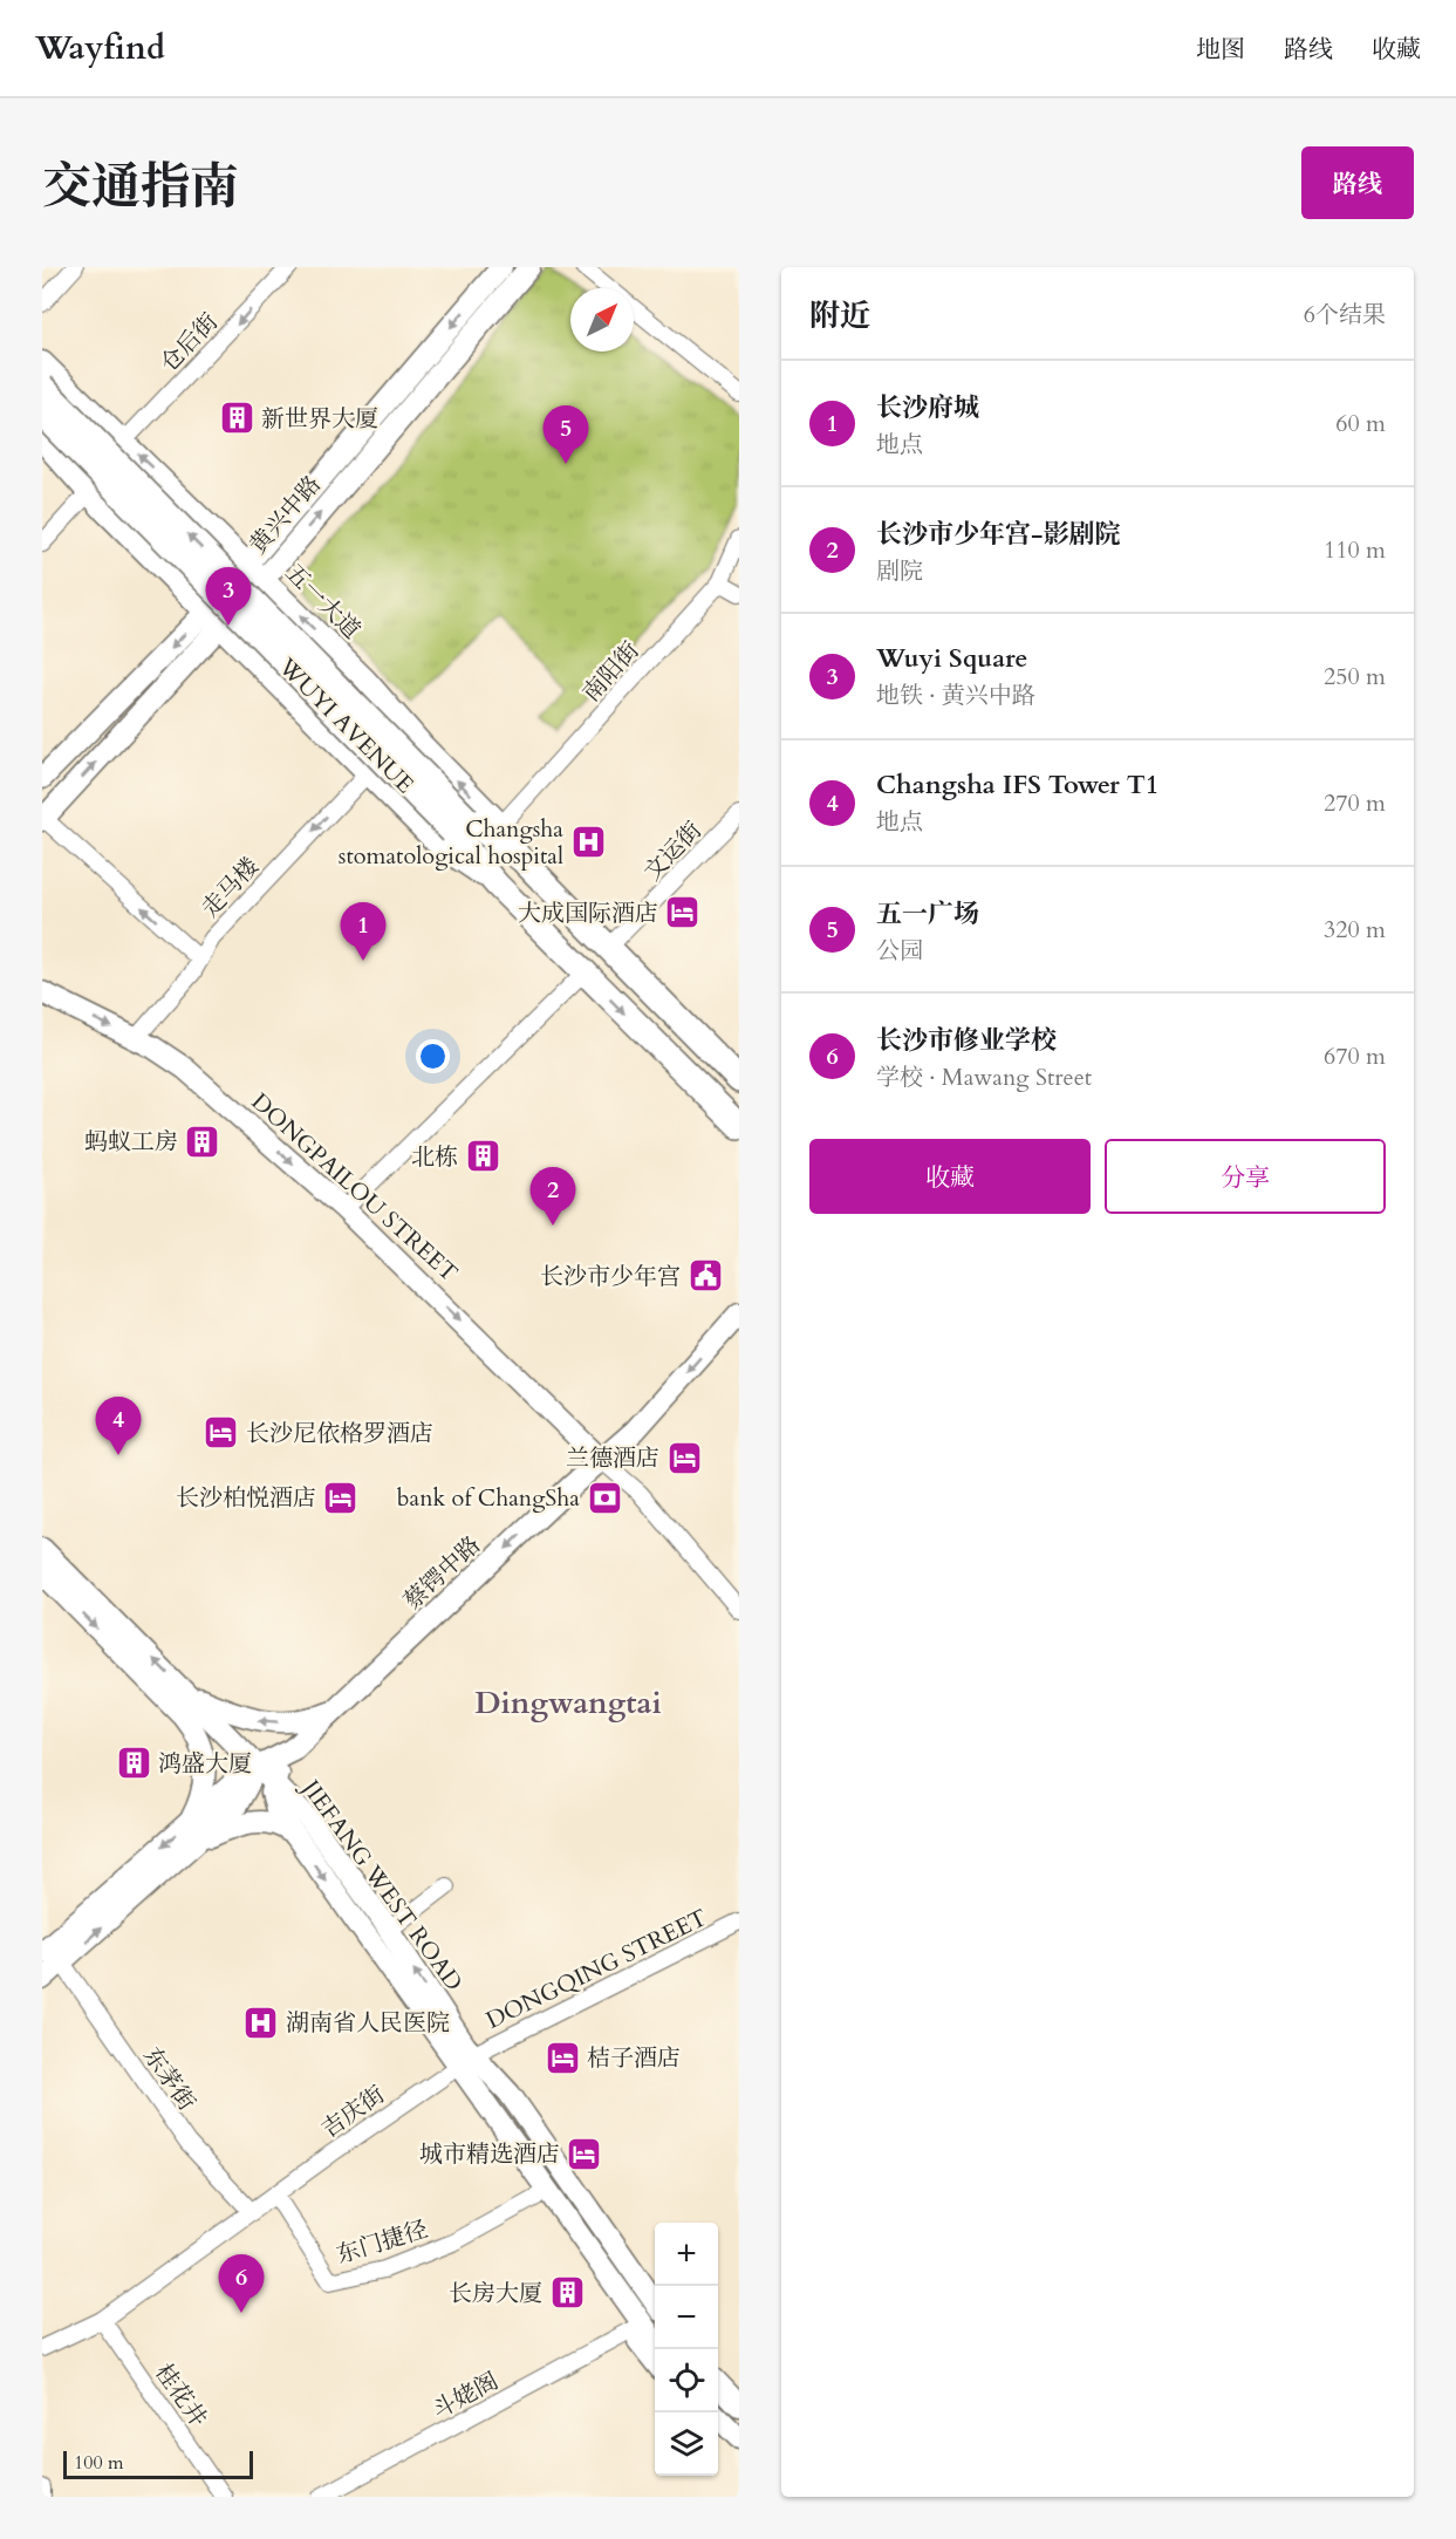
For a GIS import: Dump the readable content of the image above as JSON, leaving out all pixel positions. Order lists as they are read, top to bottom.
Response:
{
  "streets": {
    "main road": [
      "黄兴中路",
      "五一大道",
      "WUYI AVENUE",
      "DONGPAILOU STREET",
      "蔡锷中路",
      "JIEFANG WEST ROAD"
    ],
    "street": [
      "仓后街",
      "南阳街",
      "文运街",
      "走马楼",
      "DONGQING STREET",
      "东茅街",
      "吉庆街",
      "东门捷径",
      "桂花井",
      "斗姥阁"
    ]
  },
  "crossings": [
    ["仓后街", "五一大道"],
    ["黄兴中路", "五一大道"],
    ["五一大道", "南阳街"],
    ["五一大道", "WUYI AVENUE"],
    ["WUYI AVENUE", "文运街"],
    ["走马楼", "DONGPAILOU STREET"],
    ["DONGPAILOU STREET", "蔡锷中路"],
    ["蔡锷中路", "JIEFANG WEST ROAD"],
    ["蔡锷中路", "东茅街"],
    ["JIEFANG WEST ROAD", "DONGQING STREET"],
    ["JIEFANG WEST ROAD", "吉庆街"],
    ["JIEFANG WEST ROAD", "东门捷径"],
    ["JIEFANG WEST ROAD", "斗姥阁"],
    ["DONGQING STREET", "吉庆街"],
    ["东茅街", "吉庆街"],
    ["吉庆街", "东门捷径"],
    ["吉庆街", "桂花井"]
  ],
  "one_way": [
    "仓后街",
    "走马楼",
    "DONGPAILOU STREET",
    "蔡锷中路"
  ],
  "districts": ["Dingwangtai"],
  "places": {
    "building": [
      "新世界大厦",
      "蚂蚁工房",
      "北栋",
      "鸿盛大厦",
      "长房大厦"
    ],
    "hospital": ["Changsha stomatological hospital", "湖南省人民医院"],
    "hotel": [
      "大成国际酒店",
      "长沙尼依格罗酒店",
      "兰德酒店",
      "长沙柏悦酒店",
      "桔子酒店",
      "城市精选酒店"
    ],
    "public building": ["长沙市少年宫"],
    "bank": ["bank of ChangSha"]
  },
  "scale_bar": "100 m",
  "north": "top right",
  "page": {
    "header": "Wayfind",
    "nav": ["地图", "路线", "收藏"],
    "title": "交通指南",
    "buttons": [
      "路线",
      ["收藏", "分享"]
    ],
    "heading": ["附近", "6个结果"],
    "list": [
      {
        "mark": "1",
        "name": "长沙府城",
        "note": "地点",
        "value": "60 m"
      },
      {
        "mark": "2",
        "name": "长沙市少年宫-影剧院",
        "note": "剧院",
        "value": "110 m"
      },
      {
        "mark": "3",
        "name": "Wuyi Square",
        "note": "地铁 · 黄兴中路",
        "value": "250 m"
      },
      {
        "mark": "4",
        "name": "Changsha IFS Tower T1",
        "note": "地点",
        "value": "270 m"
      },
      {
        "mark": "5",
        "name": "五一广场",
        "note": "公园",
        "value": "320 m"
      },
      {
        "mark": "6",
        "name": "长沙市修业学校",
        "note": "学校 · Mawang Street",
        "value": "670 m"
      }
    ],
    "pins": [
      "5",
      "3",
      "1",
      "2",
      "4",
      "6"
    ],
    "map_buttons": ["+", "−"],
    "scale": "100 m"
  }
}
